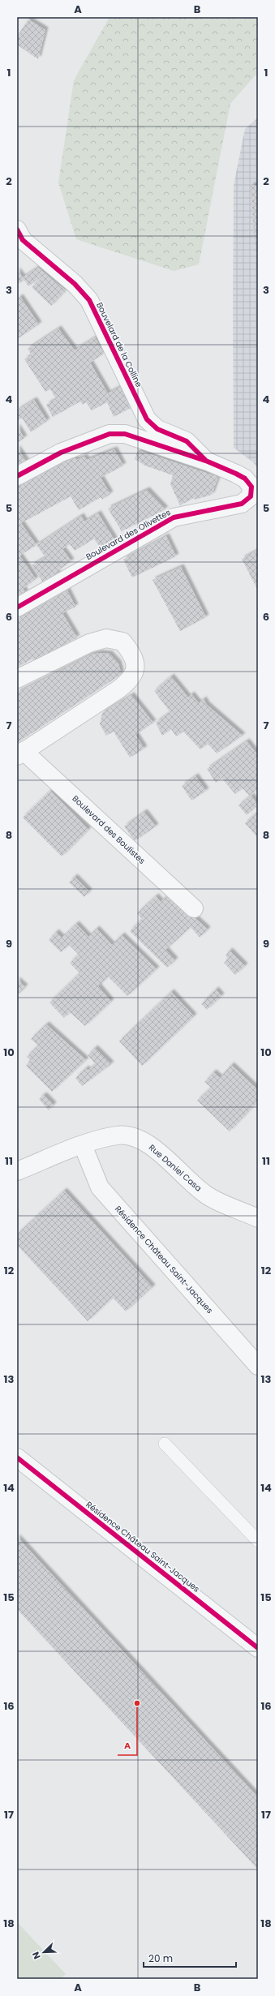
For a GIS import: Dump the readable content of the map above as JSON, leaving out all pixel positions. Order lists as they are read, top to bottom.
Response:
{
  "streets": {
    "street": [
      "Bouvelard de la Colline",
      "Boulevard des Olivettes",
      "Boulevard des Boulistes",
      "Rue Daniel Casa",
      "Résidence Château Saint-Jacques"
    ]
  },
  "crossings": [
    ["Bouvelard de la Colline", "Boulevard des Olivettes"],
    ["Rue Daniel Casa", "Résidence Château Saint-Jacques"]
  ],
  "places": ["A"],
  "scale_bar": "20 m",
  "north": "bottom left",
  "grid": {
    "columns": ["A", "B"],
    "rows": [
      "1",
      "2",
      "3",
      "4",
      "5",
      "6",
      "7",
      "8",
      "9",
      "10",
      "11",
      "12",
      "13",
      "14",
      "15",
      "16",
      "17",
      "18"
    ]
  }
}
